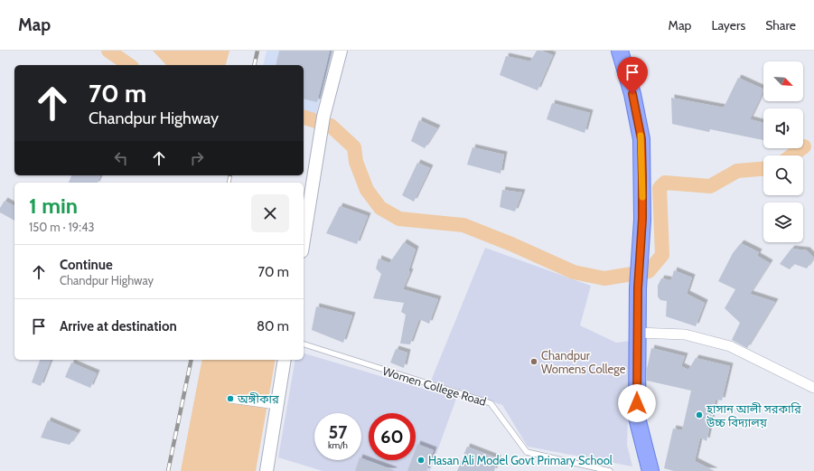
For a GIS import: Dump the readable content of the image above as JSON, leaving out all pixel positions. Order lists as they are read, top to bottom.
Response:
{
  "streets": {
    "lane": ["Women College Road"]
  },
  "places": [
    "Chandpur Womens College",
    "অঙ্গীকার",
    "হাসান আলী সরকারি উচ্চ বিদ্যালয়",
    "Hasan Ali Model Govt Primary School"
  ],
  "north": "bottom right",
  "page": {
    "header": "Map",
    "nav": ["Map", "Layers", "Share"],
    "turn": ["70 m", "Chandpur Highway"],
    "heading": ["1 min", "150 m · 19:43"],
    "list": [
      {
        "name": "Continue",
        "note": "Chandpur Highway",
        "value": "70 m"
      },
      {
        "name": "Arrive at destination",
        "value": "80 m"
      }
    ],
    "speed": "57 km/h",
    "limit": "60"
  }
}
